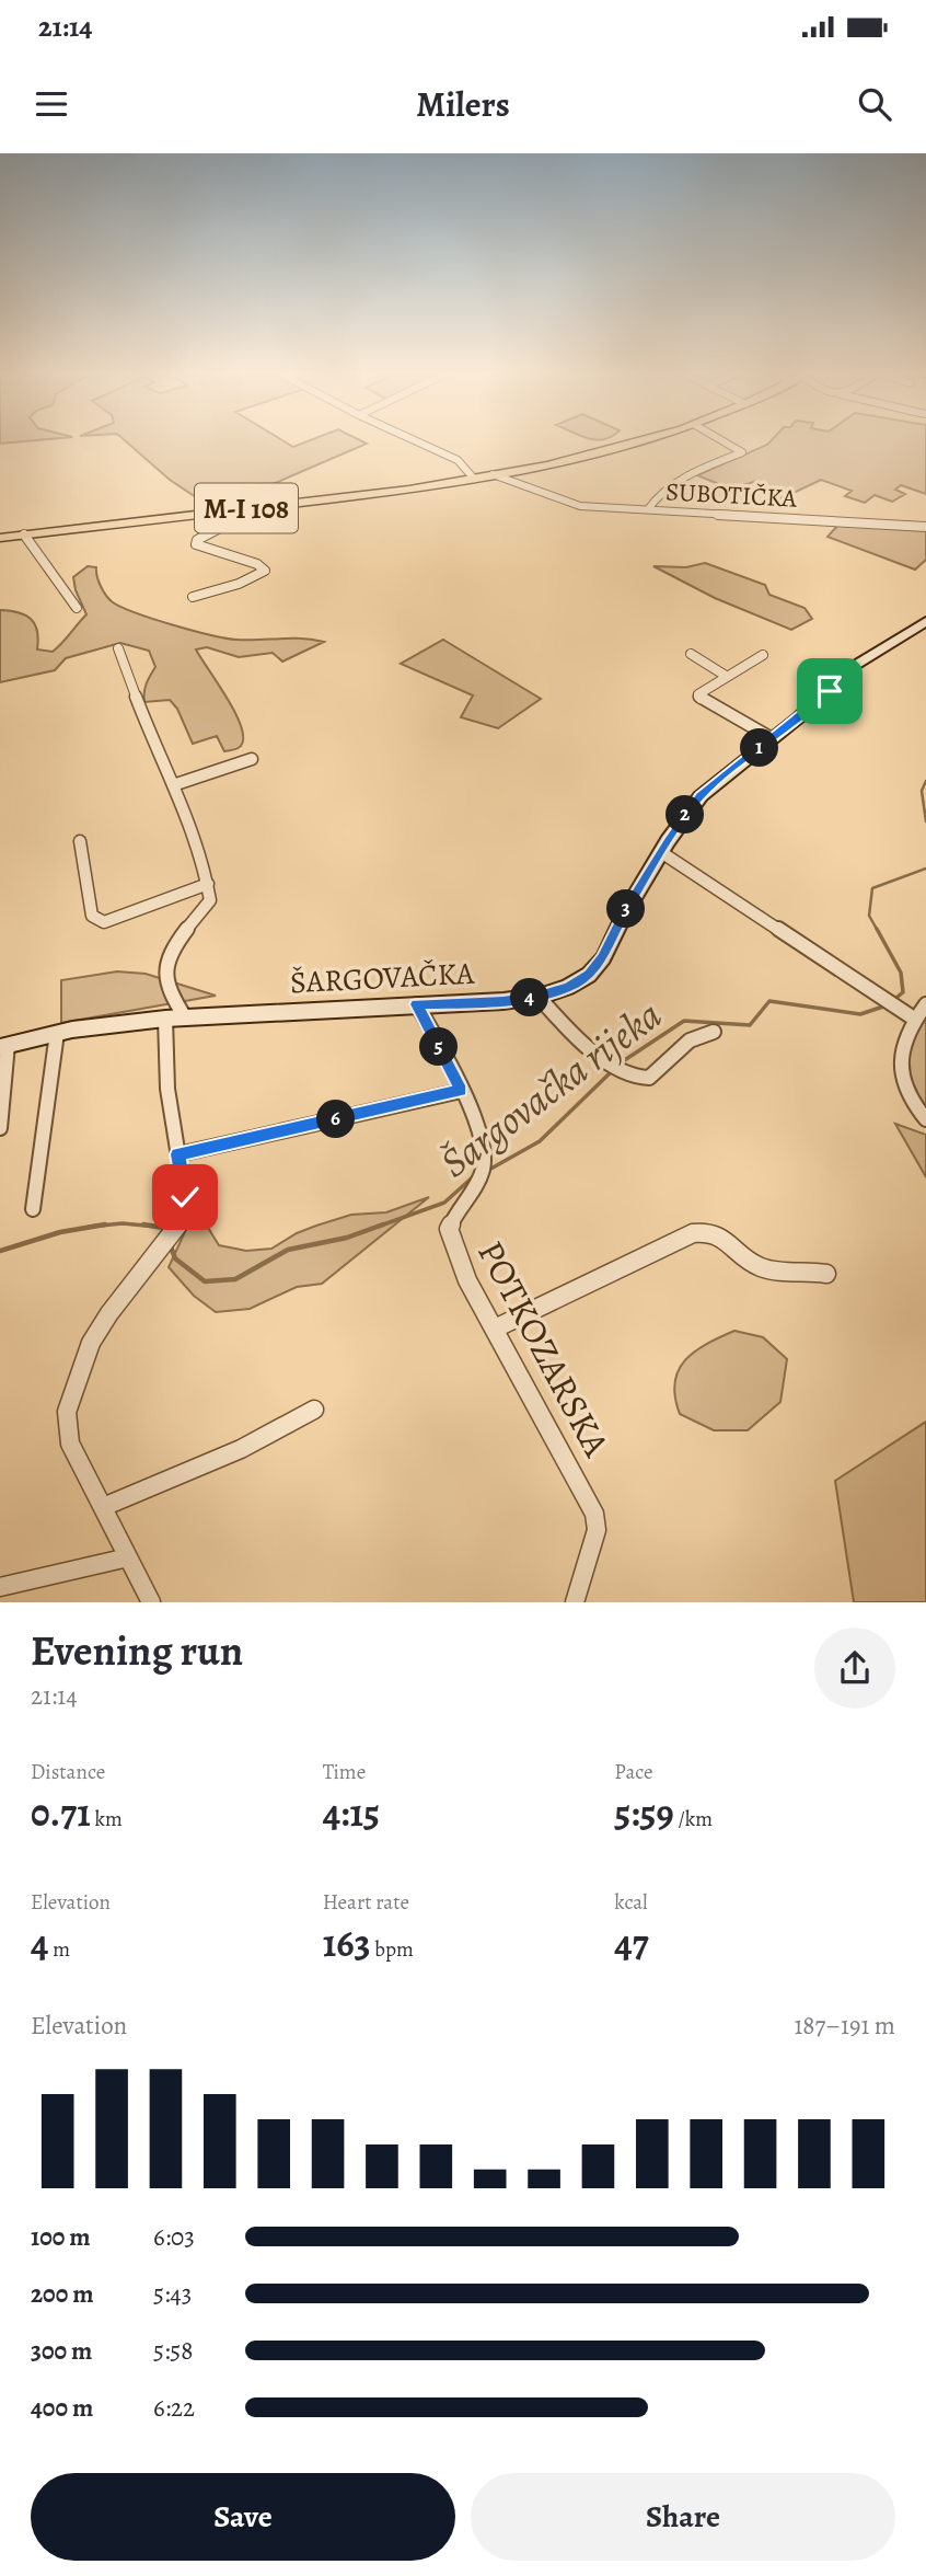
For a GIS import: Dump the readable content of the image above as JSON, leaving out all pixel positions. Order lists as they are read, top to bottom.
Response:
{
  "streets": {
    "main road": ["M-I 108"],
    "street": ["SUBOTIČKA", "ŠARGOVAČKA", "POTKOZARSKA"]
  },
  "crossings": [
    ["SUBOTIČKA", "M-I 108"],
    ["ŠARGOVAČKA", "POTKOZARSKA"]
  ],
  "water": ["Šargovačka rijeka"],
  "page": {
    "status": "21:14",
    "header": "Milers",
    "pins": [
      "1",
      "2",
      "3",
      "4",
      "5",
      "6"
    ],
    "heading": ["Evening run", "21:14"],
    "stats": [
      ["Distance", "0.71 km"],
      ["Time", "4:15"],
      ["Pace", "5:59 /km"],
      ["Elevation", "4 m"],
      ["Heart rate", "163 bpm"],
      ["kcal", "47"]
    ],
    "chart": ["Elevation", "187–191 m"],
    "list": [
      {
        "name": "100 m",
        "note": "6:03"
      },
      {
        "name": "200 m",
        "note": "5:43"
      },
      {
        "name": "300 m",
        "note": "5:58"
      },
      {
        "name": "400 m",
        "note": "6:22"
      }
    ],
    "buttons": ["Save", "Share"]
  }
}
